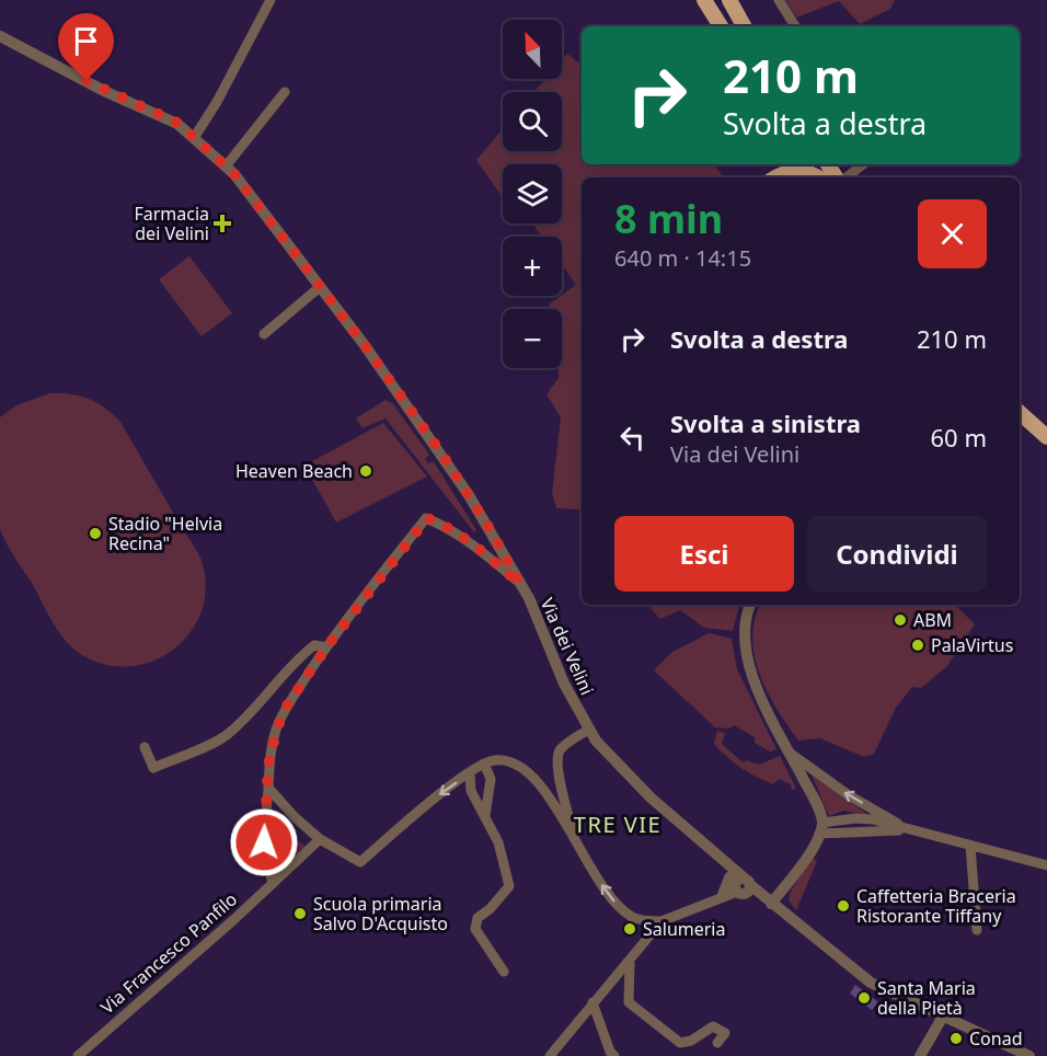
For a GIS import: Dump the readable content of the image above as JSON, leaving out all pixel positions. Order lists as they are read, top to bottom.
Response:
{
  "streets": {
    "street": ["Via dei Velini", "Via Francesco Panfilo"]
  },
  "districts": ["TRE VIE"],
  "places": {
    "health": ["Farmacia dei Velini"],
    "other": [
      "Heaven Beach",
      "Stadio \"Helvia Recina\"",
      "ABM",
      "PalaVirtus",
      "Caffetteria Braceria Ristorante Tiffany",
      "Scuola primaria Salvo D'Acquisto",
      "Salumeria",
      "Santa Maria della Pietà",
      "Conad"
    ]
  },
  "north": "top left",
  "page": {
    "map_buttons": ["+", "−"],
    "turn": ["210 m", "Svolta a destra"],
    "heading": ["8 min", "640 m · 14:15"],
    "list": [
      {
        "name": "Svolta a destra",
        "value": "210 m"
      },
      {
        "name": "Svolta a sinistra",
        "note": "Via dei Velini",
        "value": "60 m"
      }
    ],
    "buttons": ["Esci", "Condividi"]
  }
}
